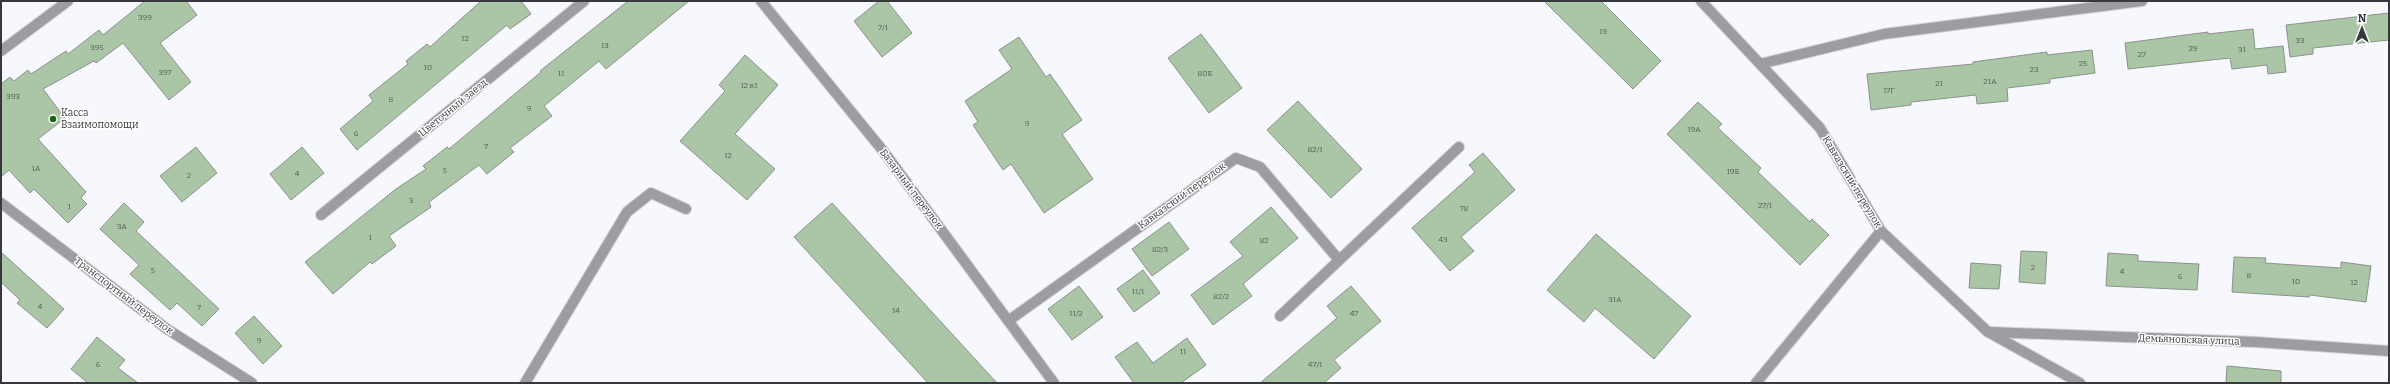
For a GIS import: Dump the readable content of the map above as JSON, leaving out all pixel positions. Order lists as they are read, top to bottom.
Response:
{
  "streets": {
    "street": [
      "Цветочный заезд",
      "Кавказский переулок",
      "Базарный переулок",
      "Транспортный переулок",
      "Демьяновская улица"
    ]
  },
  "crossings": [
    ["Кавказский переулок", "Базарный переулок"],
    ["Кавказский переулок", "Демьяновская улица"]
  ],
  "places": ["Касса Взаимопомощи"],
  "house_numbers": [
    "399",
    "7/1",
    "19",
    "12",
    "33",
    "13",
    "395",
    "29",
    "31",
    "27",
    "25",
    "10",
    "23",
    "397",
    "11",
    "80Б",
    "21А",
    "21",
    "12 к1",
    "17Г",
    "393",
    "8",
    "9",
    "9",
    "19А",
    "6",
    "7",
    "82/1",
    "12",
    "1А",
    "5",
    "19Б",
    "4",
    "2",
    "3",
    "27/1",
    "1",
    "78",
    "3А",
    "1",
    "43",
    "82",
    "82/3",
    "2",
    "5",
    "4",
    "8",
    "6",
    "10",
    "12",
    "11/1",
    "82/2",
    "31А",
    "4",
    "7",
    "14",
    "11/2",
    "47",
    "9",
    "11",
    "6",
    "47/1"
  ],
  "north": "top"
}
